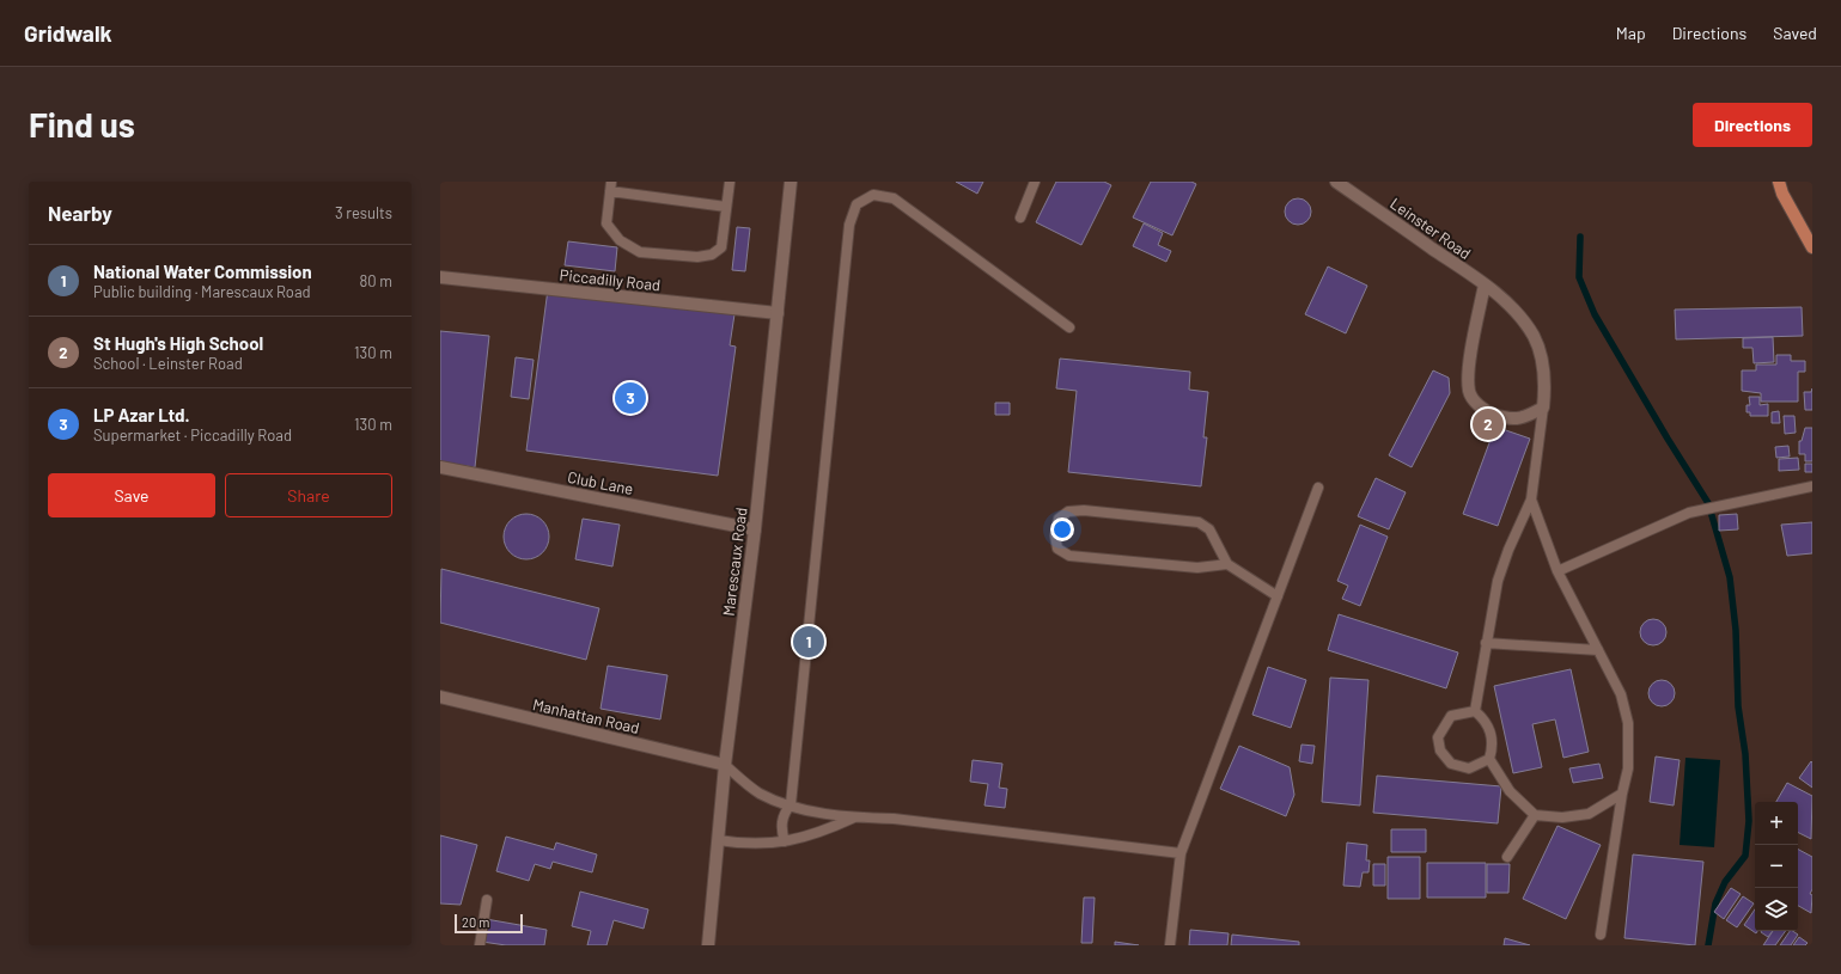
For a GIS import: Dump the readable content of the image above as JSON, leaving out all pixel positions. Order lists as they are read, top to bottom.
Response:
{
  "streets": {
    "street": [
      "Leinster Road",
      "Piccadilly Road",
      "Club Lane",
      "Marescaux Road",
      "Manhattan Road"
    ]
  },
  "crossings": [
    ["Piccadilly Road", "Marescaux Road"],
    ["Club Lane", "Marescaux Road"],
    ["Marescaux Road", "Manhattan Road"]
  ],
  "scale_bar": "20 m",
  "page": {
    "header": "Gridwalk",
    "nav": ["Map", "Directions", "Saved"],
    "buttons": [
      "Directions",
      ["Save", "Share"]
    ],
    "title": "Find us",
    "heading": ["Nearby", "3 results"],
    "list": [
      {
        "mark": "1",
        "name": "National Water Commission",
        "note": "Public building · Marescaux Road",
        "value": "80 m"
      },
      {
        "mark": "2",
        "name": "St Hugh's High School",
        "note": "School · Leinster Road",
        "value": "130 m"
      },
      {
        "mark": "3",
        "name": "LP Azar Ltd.",
        "note": "Supermarket · Piccadilly Road",
        "value": "130 m"
      }
    ],
    "pins": ["3", "2", "1"],
    "map_buttons": ["+", "−"],
    "scale": "20 m"
  }
}
